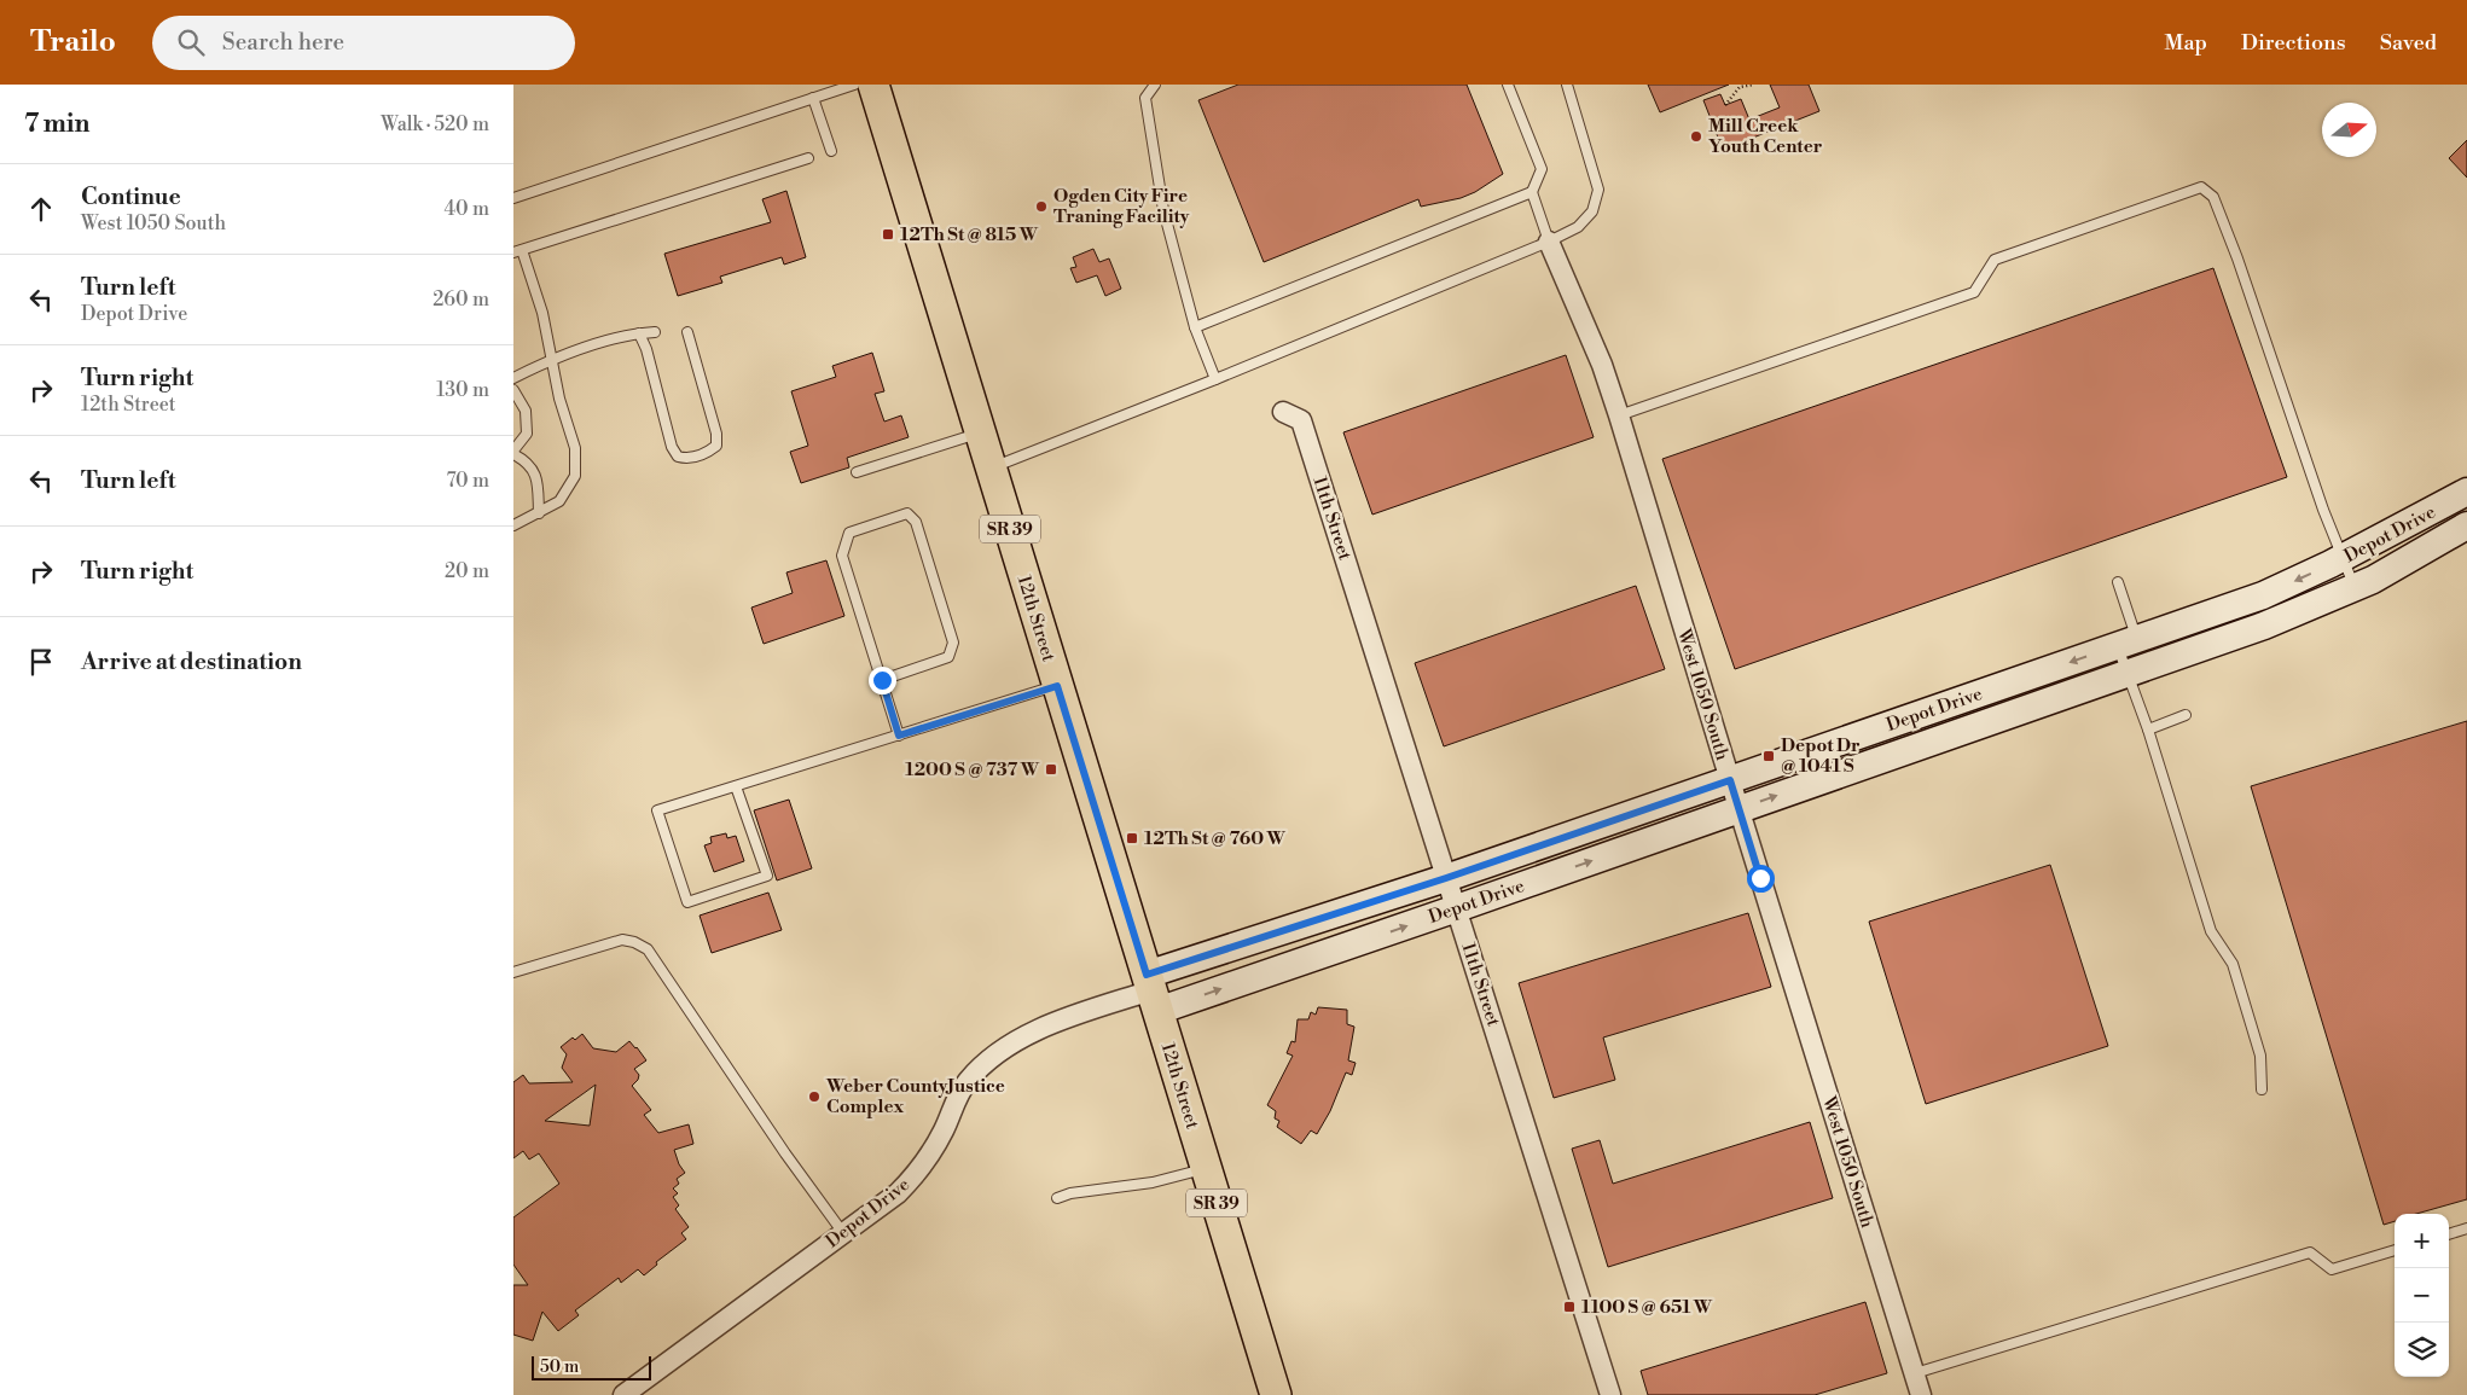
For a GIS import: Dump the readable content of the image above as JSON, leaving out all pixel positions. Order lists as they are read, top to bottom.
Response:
{
  "streets": {
    "main road": ["SR 39", "Depot Drive", "12th Street"],
    "street": ["11th Street", "West 1050 South"]
  },
  "crossings": [
    ["11th Street", "Depot Drive"],
    ["Depot Drive", "12th Street"],
    ["Depot Drive", "West 1050 South"]
  ],
  "places": {
    "other": ["Mill Creek Youth Center", "Ogden City Fire Traning Facility", "Weber CountyJustice Complex"],
    "transit": [
      "12Th St @ 815 W",
      "Depot Dr @ 1041 S",
      "1200 S @ 737 W",
      "12Th St @ 760 W",
      "1100 S @ 651 W"
    ]
  },
  "scale_bar": "50 m",
  "north": "right",
  "page": {
    "header": "Trailo",
    "search": "Search here",
    "nav": ["Map", "Directions", "Saved"],
    "heading": ["7 min", "Walk · 520 m"],
    "list": [
      ["Continue", "West 1050 South", "40 m"],
      ["Turn left", "Depot Drive", "260 m"],
      ["Turn right", "12th Street", "130 m"],
      ["Turn left", "70 m"],
      ["Turn right", "20 m"],
      "Arrive at destination"
    ],
    "map_buttons": ["+", "−"],
    "scale": "50 m"
  }
}
